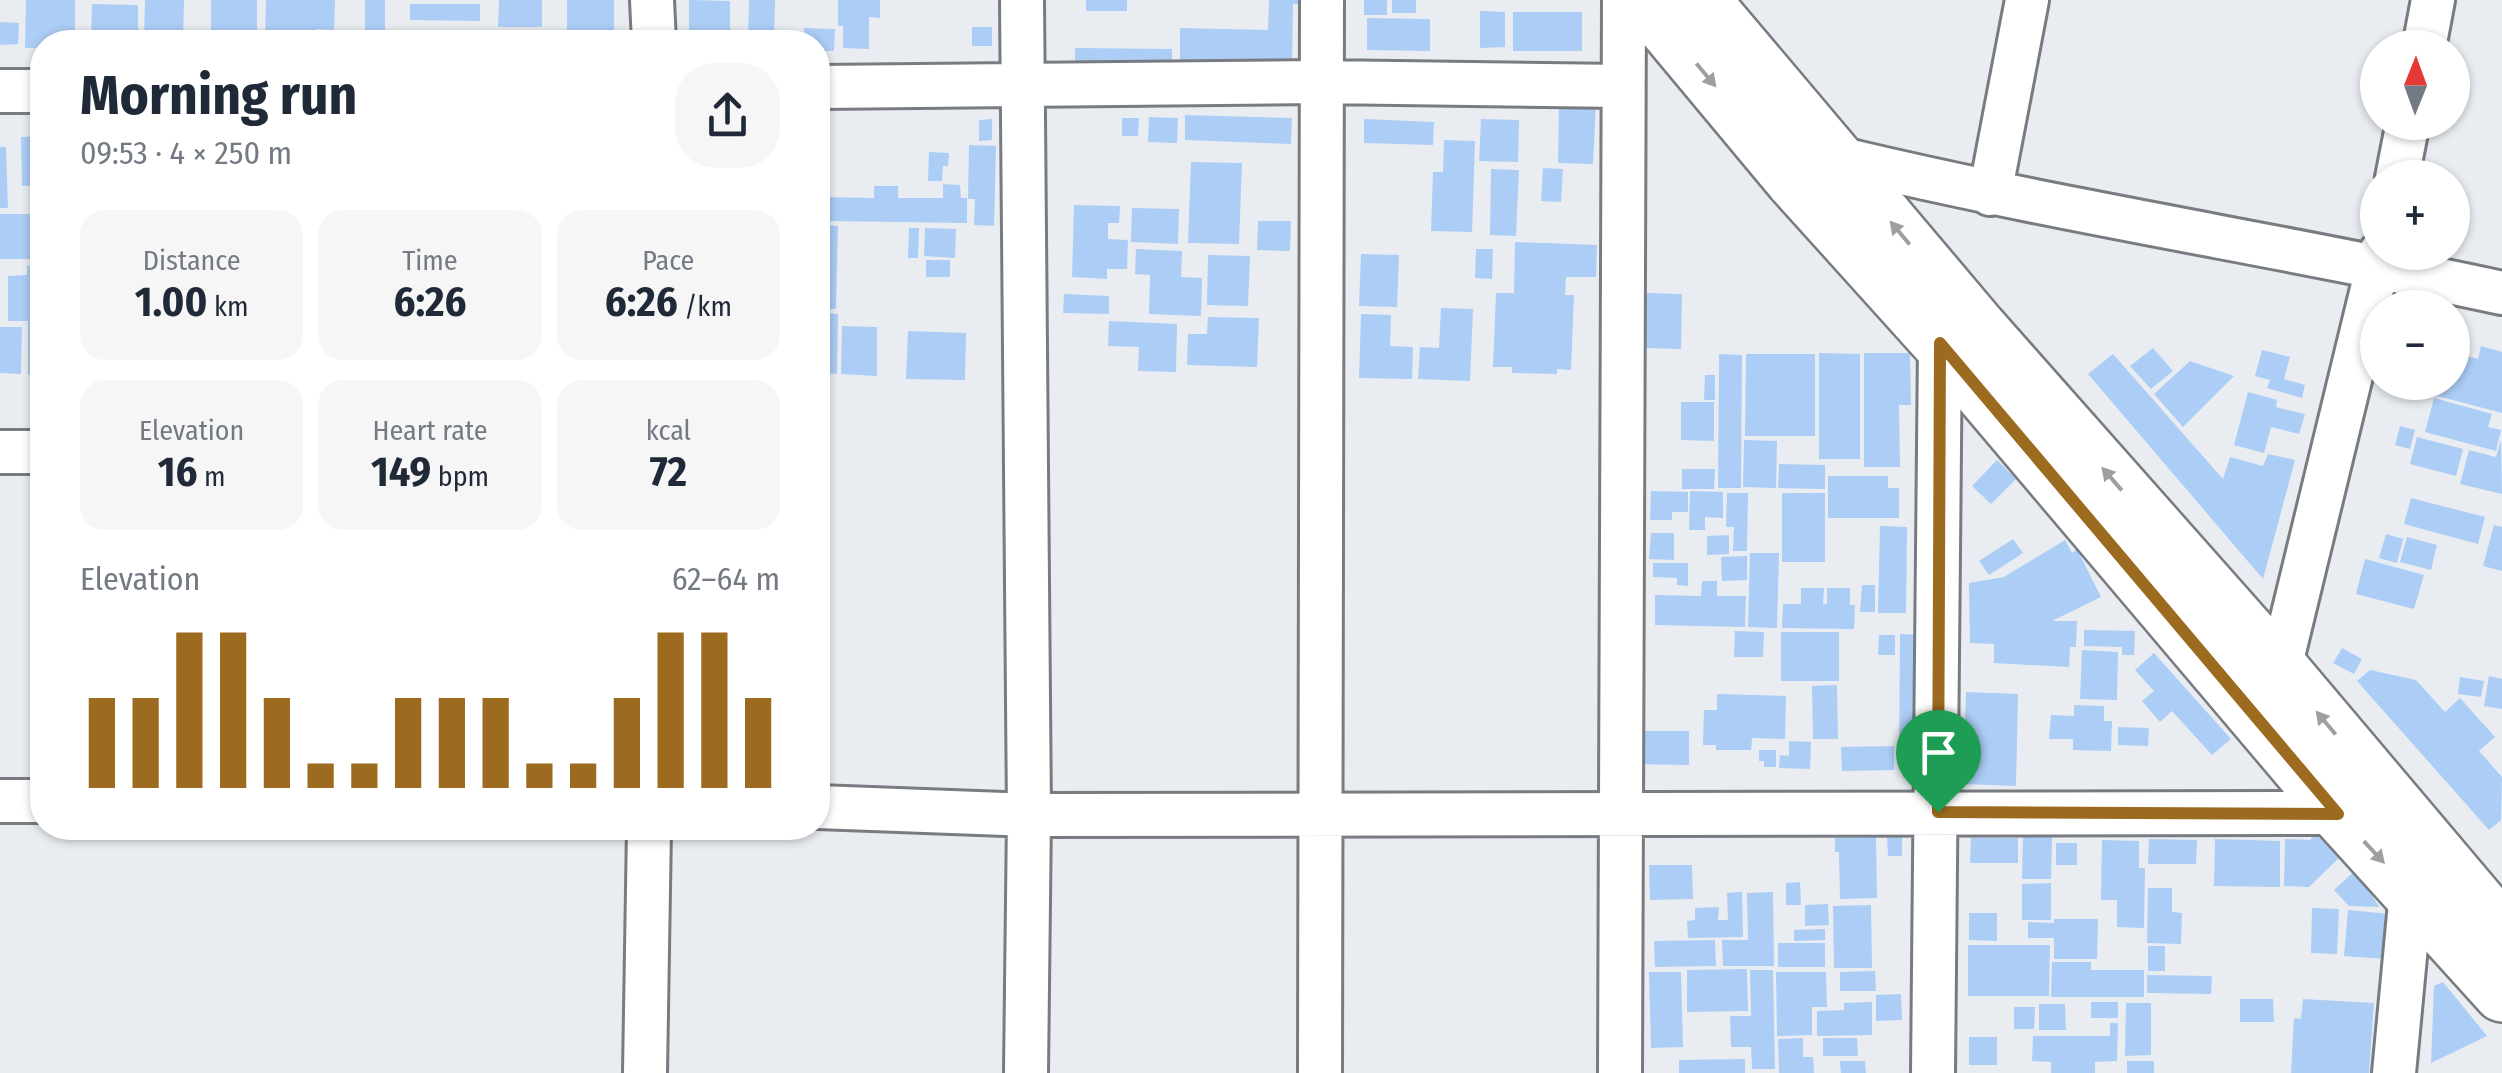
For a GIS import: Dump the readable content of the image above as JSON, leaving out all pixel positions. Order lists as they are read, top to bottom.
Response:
{
  "north": "top",
  "page": {
    "map_buttons": ["+", "−"],
    "heading": ["Morning run", "09:53 · 4 × 250 m"],
    "stats": [
      ["Distance", "1.00 km"],
      ["Time", "6:26"],
      ["Pace", "6:26 /km"],
      ["Elevation", "16 m"],
      ["Heart rate", "149 bpm"],
      ["kcal", "72"]
    ],
    "chart": ["Elevation", "62–64 m"]
  }
}
